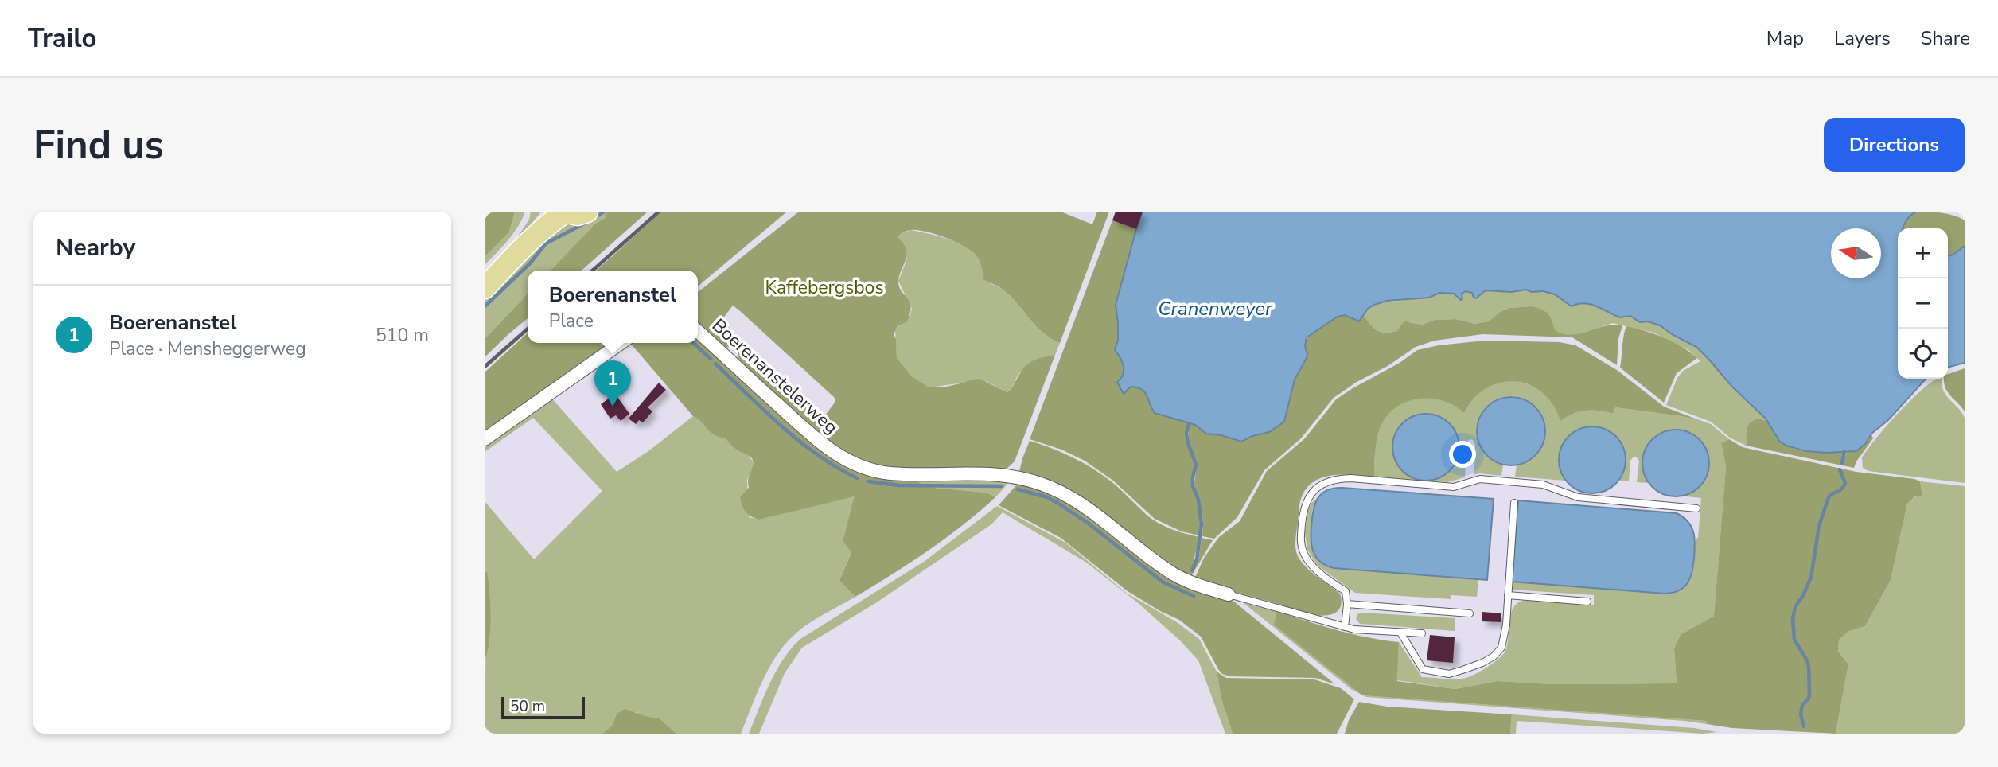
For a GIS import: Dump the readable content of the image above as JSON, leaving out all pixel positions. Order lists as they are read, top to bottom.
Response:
{
  "streets": {
    "street": ["Boerenanstelerweg"]
  },
  "water": ["Cranenweyer"],
  "parks": ["Kaffebergsbos"],
  "scale_bar": "50 m",
  "north": "left",
  "page": {
    "header": "Trailo",
    "nav": ["Map", "Layers", "Share"],
    "buttons": "Directions",
    "title": "Find us",
    "heading": "Nearby",
    "map_buttons": ["+", "−"],
    "popup": ["Boerenanstel", "Place"],
    "list": [
      {
        "mark": "1",
        "name": "Boerenanstel",
        "note": "Place · Mensheggerweg",
        "value": "510 m"
      }
    ],
    "pins": "1",
    "scale": "50 m"
  }
}
